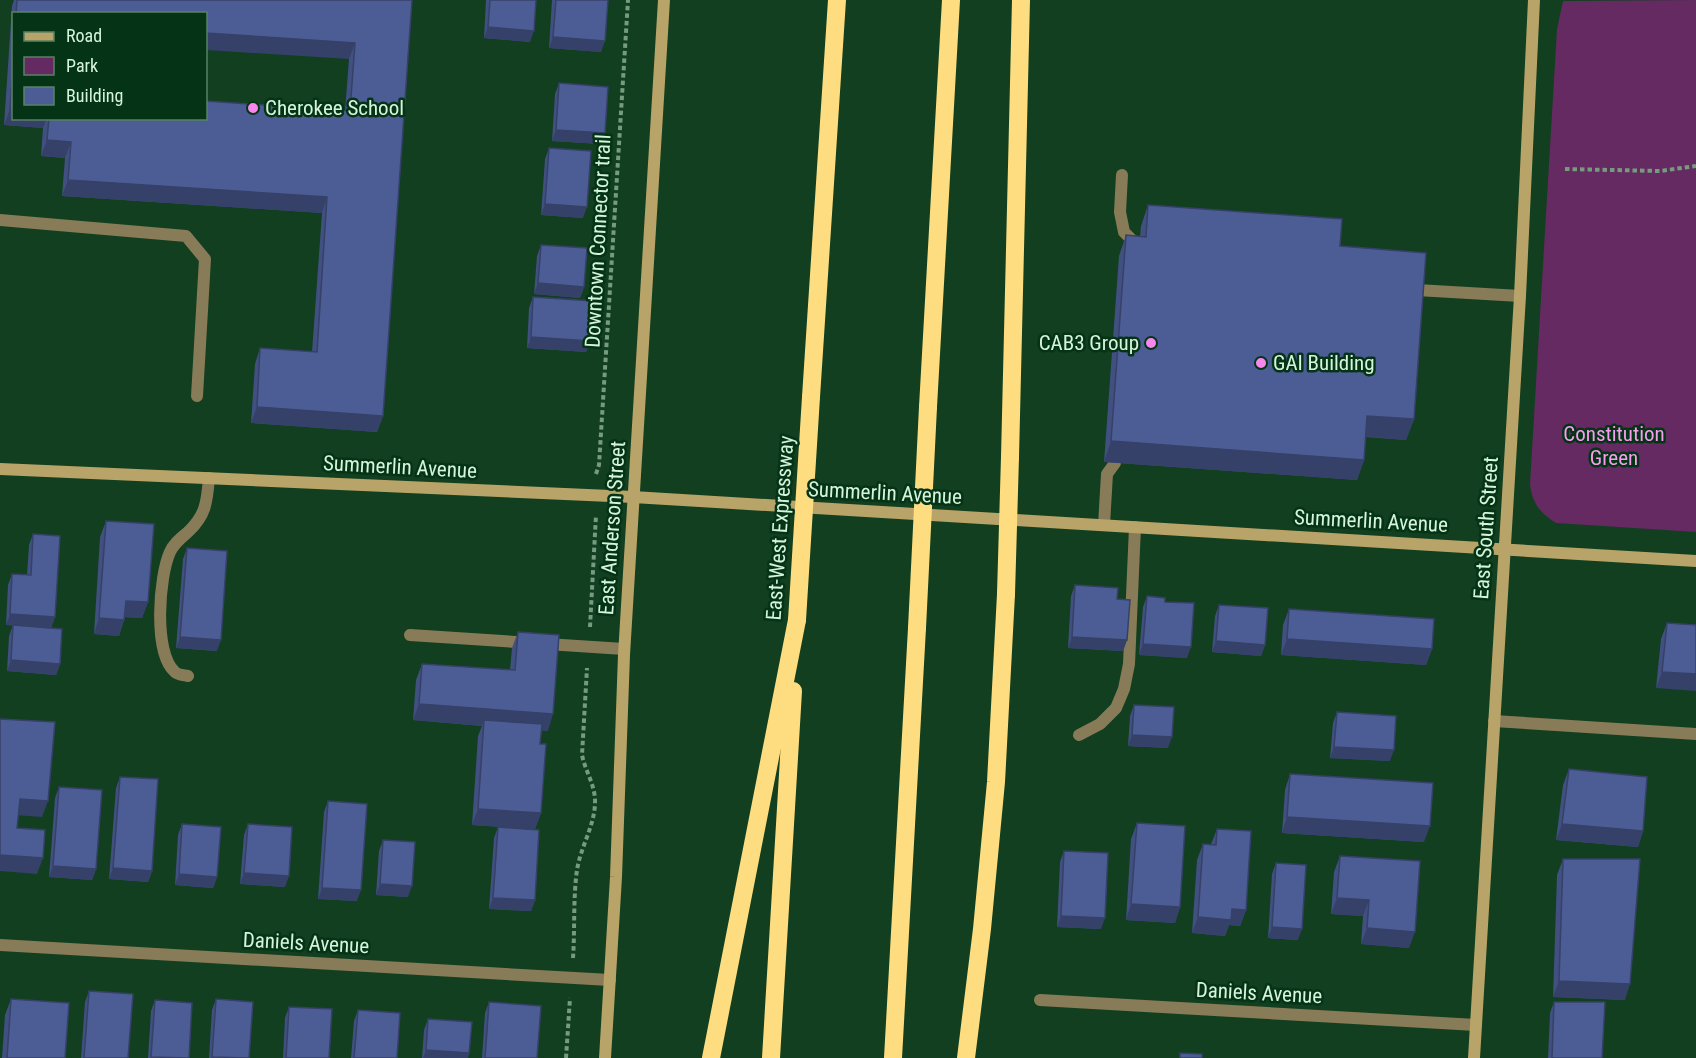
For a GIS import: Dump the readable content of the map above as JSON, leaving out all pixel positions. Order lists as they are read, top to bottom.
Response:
{
  "streets": {
    "highway": ["East-West Expressway"],
    "main road": ["Summerlin Avenue", "East Anderson Street", "East South Street"],
    "street": ["Daniels Avenue"],
    "path": ["Downtown Connector trail"]
  },
  "crossings": [
    ["Summerlin Avenue", "East Anderson Street"],
    ["Summerlin Avenue", "East South Street"],
    ["East Anderson Street", "Daniels Avenue"],
    ["East South Street", "Daniels Avenue"]
  ],
  "parks": ["Constitution Green"],
  "places": ["Cherokee School", "CAB3 Group", "GAI Building"],
  "legend": ["Road", "Park", "Building"]
}
